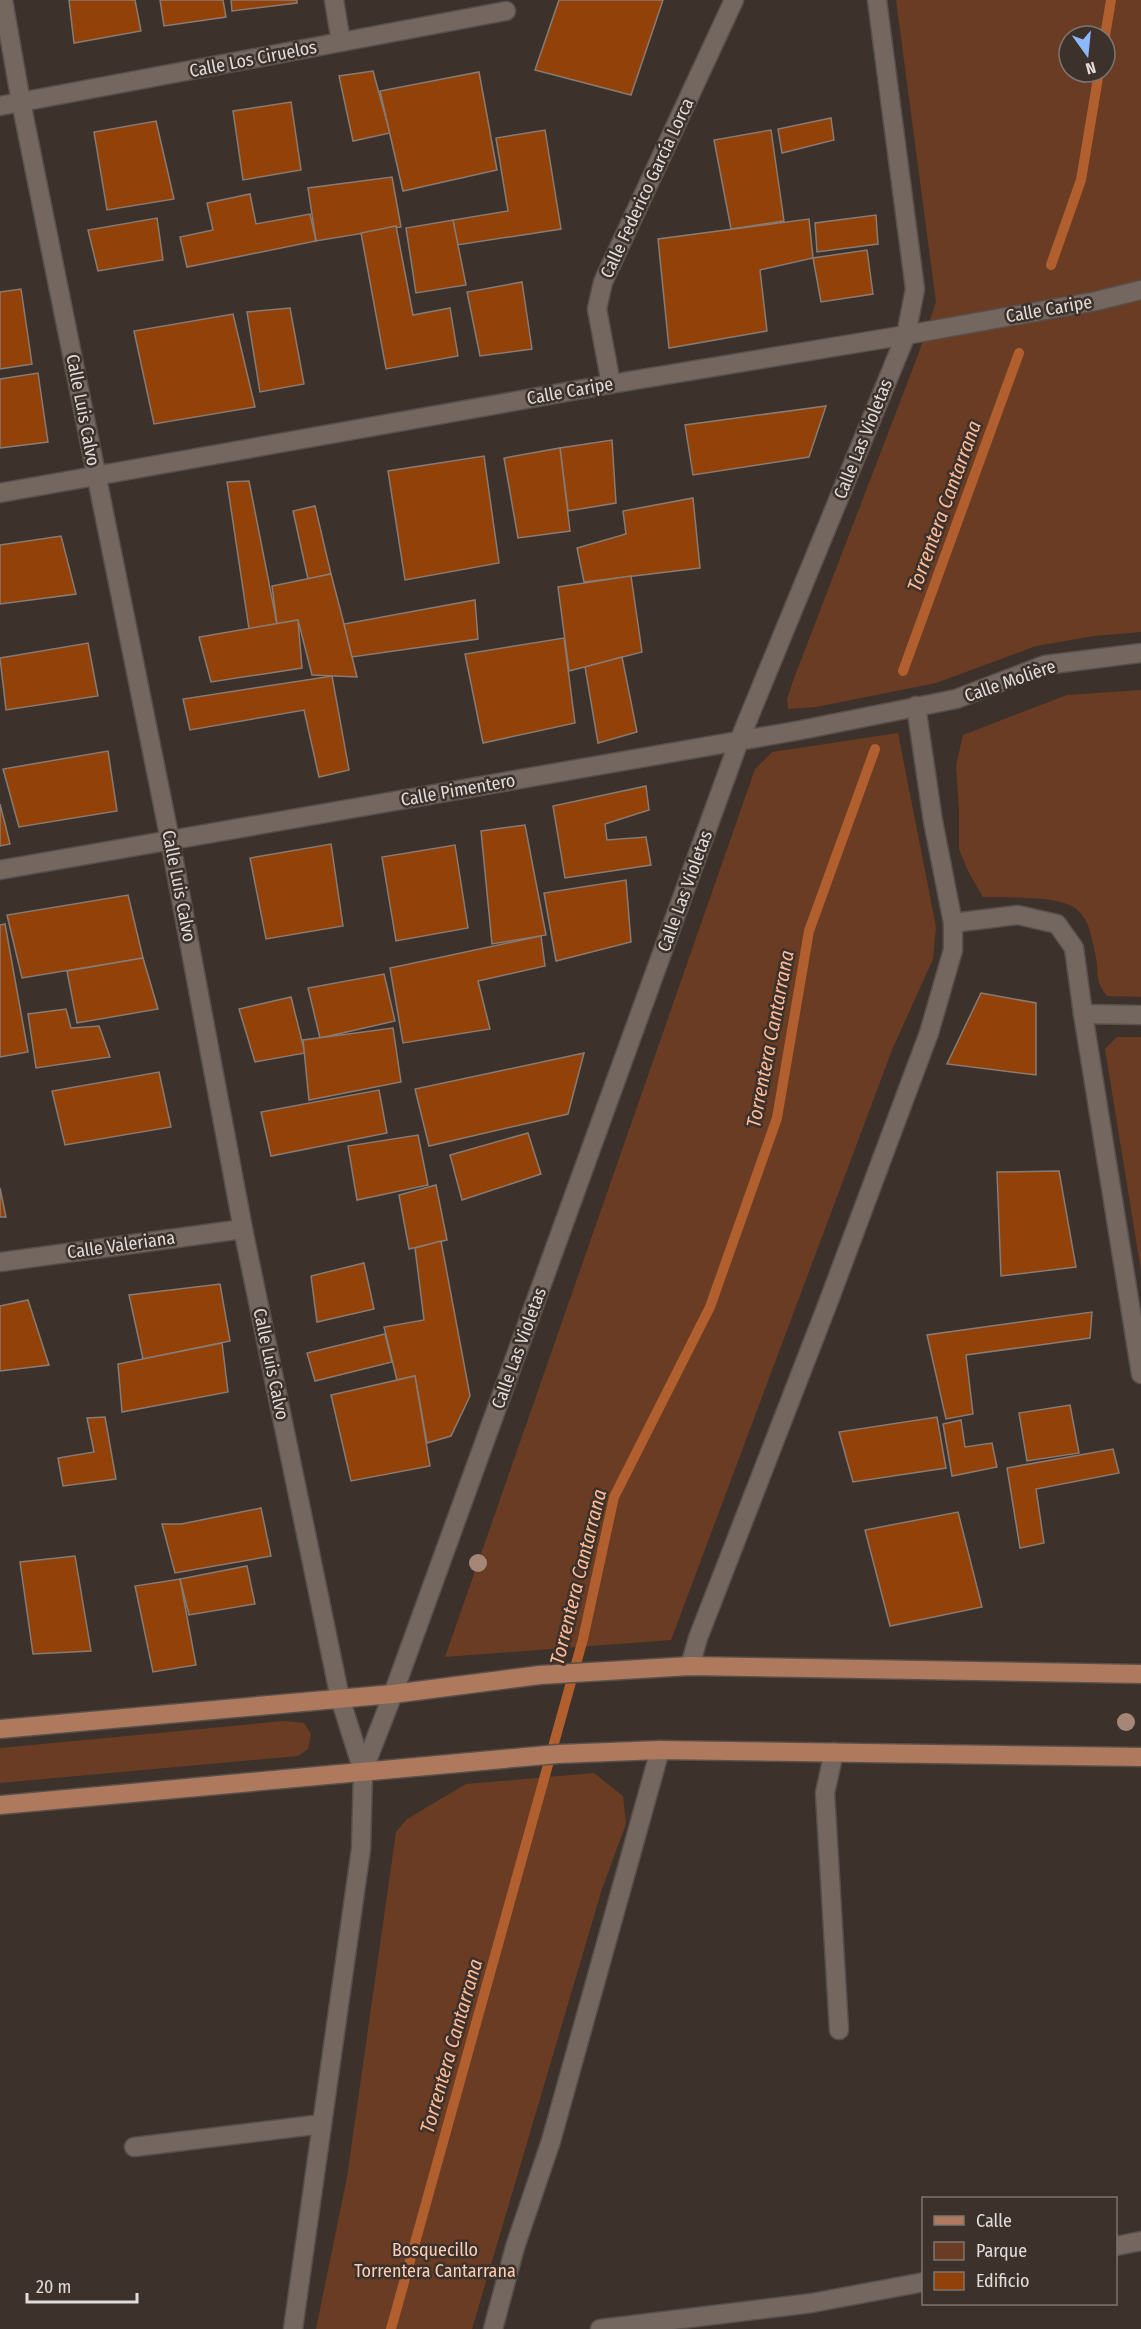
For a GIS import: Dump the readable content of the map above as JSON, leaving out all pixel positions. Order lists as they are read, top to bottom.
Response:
{
  "streets": {
    "street": [
      "Calle Los Ciruelos",
      "Calle Federico García Lorca",
      "Calle Caripe",
      "Calle Luis Calvo",
      "Calle Las Violetas",
      "Calle Molière",
      "Calle Pimentero",
      "Calle Valeriana"
    ]
  },
  "crossings": [
    ["Calle Los Ciruelos", "Calle Luis Calvo"],
    ["Calle Federico García Lorca", "Calle Caripe"],
    ["Calle Caripe", "Calle Luis Calvo"],
    ["Calle Caripe", "Calle Las Violetas"],
    ["Calle Luis Calvo", "Calle Las Violetas"],
    ["Calle Luis Calvo", "Calle Pimentero"],
    ["Calle Luis Calvo", "Calle Valeriana"],
    ["Calle Las Violetas", "Calle Pimentero"],
    ["Calle Molière", "Calle Pimentero"]
  ],
  "water": ["Torrentera Cantarrana"],
  "parks": ["Bosquecillo Torrentera Cantarrana"],
  "legend": ["Calle", "Parque", "Edificio"],
  "scale_bar": "20 m",
  "north": "bottom"
}
